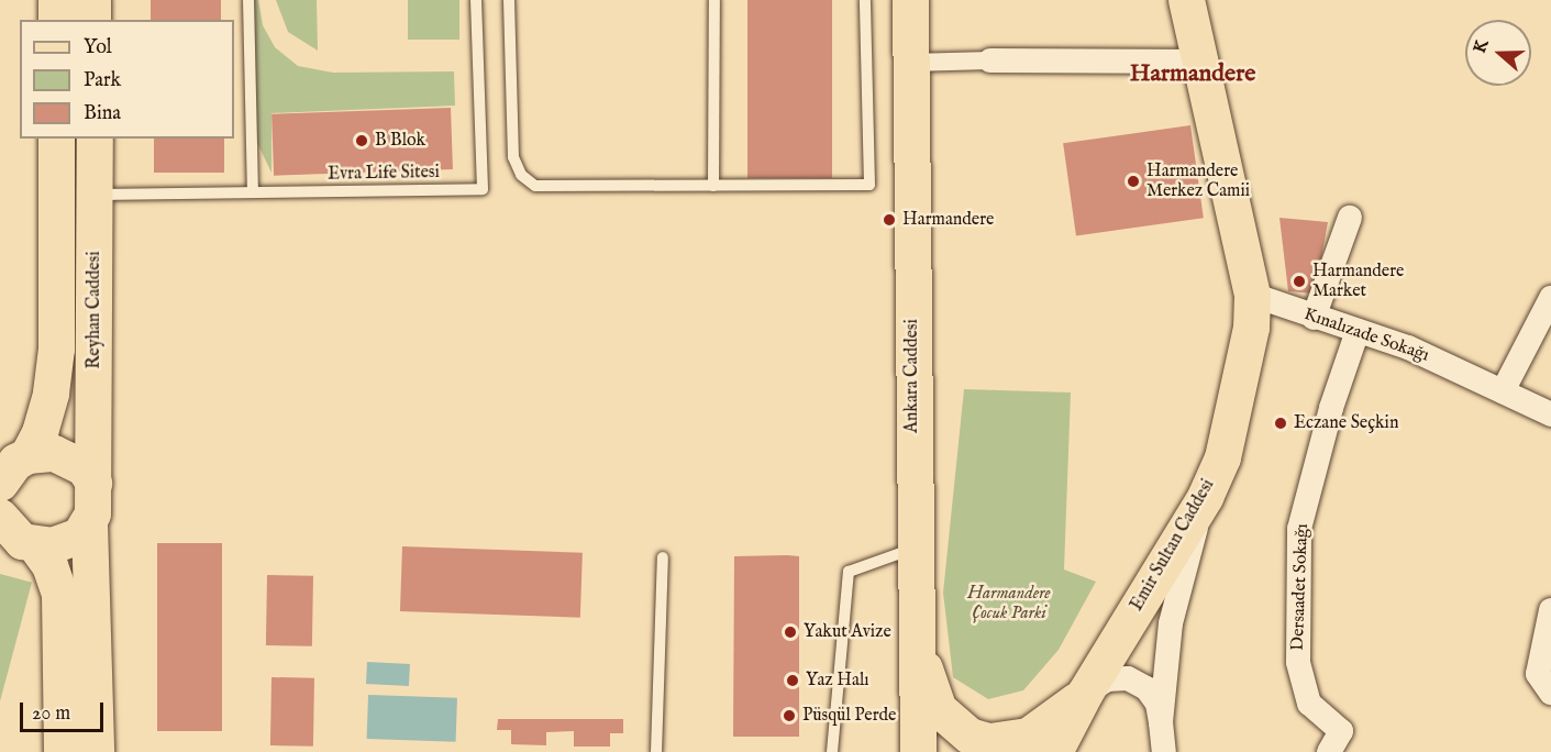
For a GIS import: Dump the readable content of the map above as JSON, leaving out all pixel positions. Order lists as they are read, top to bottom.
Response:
{
  "streets": {
    "main road": ["Reyhan Caddesi", "Ankara Caddesi", "Emir Sultan Caddesi"],
    "street": ["Kınalızade Sokağı", "Dersaadet Sokağı"],
    "lane": ["Evra Life Sitesi"]
  },
  "crossings": [
    ["Evra Life Sitesi", "Reyhan Caddesi"],
    ["Kınalızade Sokağı", "Emir Sultan Caddesi"],
    ["Kınalızade Sokağı", "Dersaadet Sokağı"]
  ],
  "districts": ["Harmandere"],
  "parks": ["Harmandere Çocuk Parki"],
  "places": [
    "B Blok",
    "Harmandere Merkez Camii",
    "Harmandere",
    "Harmandere Market",
    "Eczane Seçkin",
    "Yakut Avize",
    "Yaz Halı",
    "Püsqül Perde"
  ],
  "legend": ["Yol", "Park", "Bina"],
  "scale_bar": "20 m",
  "north": "left"
}
